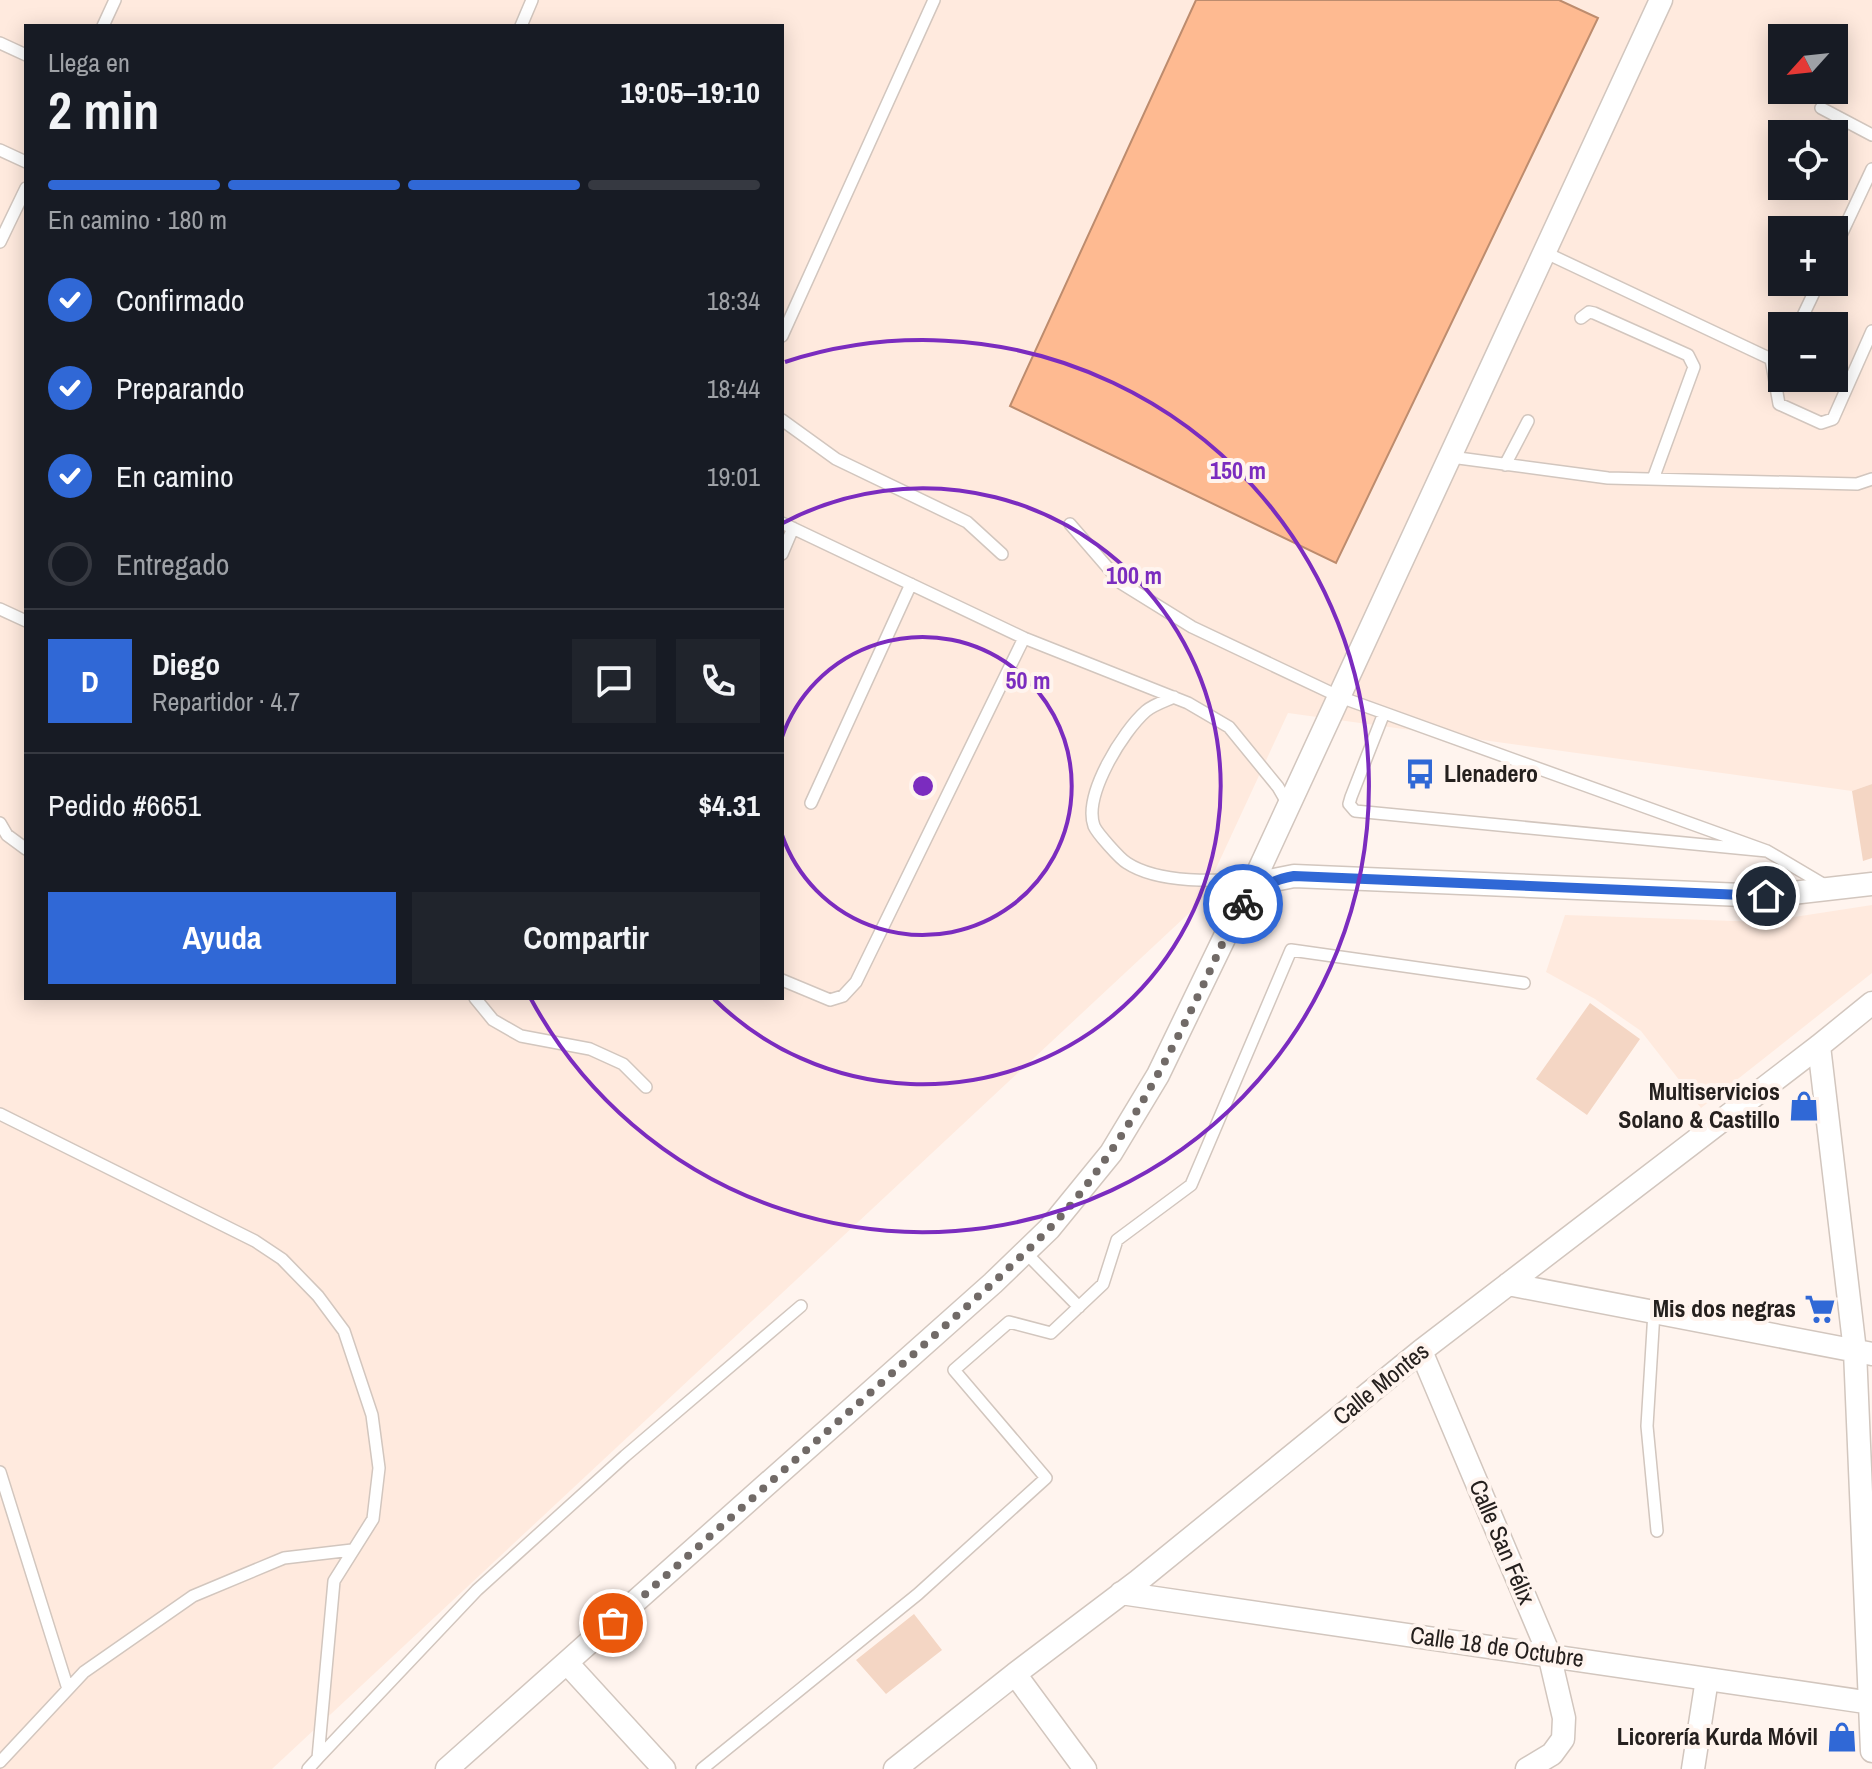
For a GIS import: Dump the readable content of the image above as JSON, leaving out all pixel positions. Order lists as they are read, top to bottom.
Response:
{
  "streets": {
    "street": ["Calle Montes", "Calle San Félix", "Calle 18 de Octubre"]
  },
  "crossings": [
    ["Calle Montes", "Calle San Félix"],
    ["Calle Montes", "Calle 18 de Octubre"],
    ["Calle San Félix", "Calle 18 de Octubre"]
  ],
  "places": {
    "bus stop": ["Llenadero"],
    "shop": ["Multiservicios Solano & Castillo", "Licorería Kurda Móvil"],
    "supermarket": ["Mis dos negras"]
  },
  "north": "bottom left",
  "page": {
    "map_buttons": ["+", "−"],
    "heading": ["2 min", "Llega en", "19:05–19:10"],
    "panel": [
      "Diego",
      "Repartidor · 4.7",
      "Pedido #6651",
      "$4.31"
    ],
    "bar": "En camino · 180 m",
    "list": [
      ["Confirmado", "18:34"],
      ["Preparando", "18:44"],
      ["En camino", "19:01"],
      "Entregado"
    ],
    "round": "D",
    "buttons": ["Ayuda", "Compartir"]
  },
  "rings": ["150 m", "100 m", "50 m"]
}
